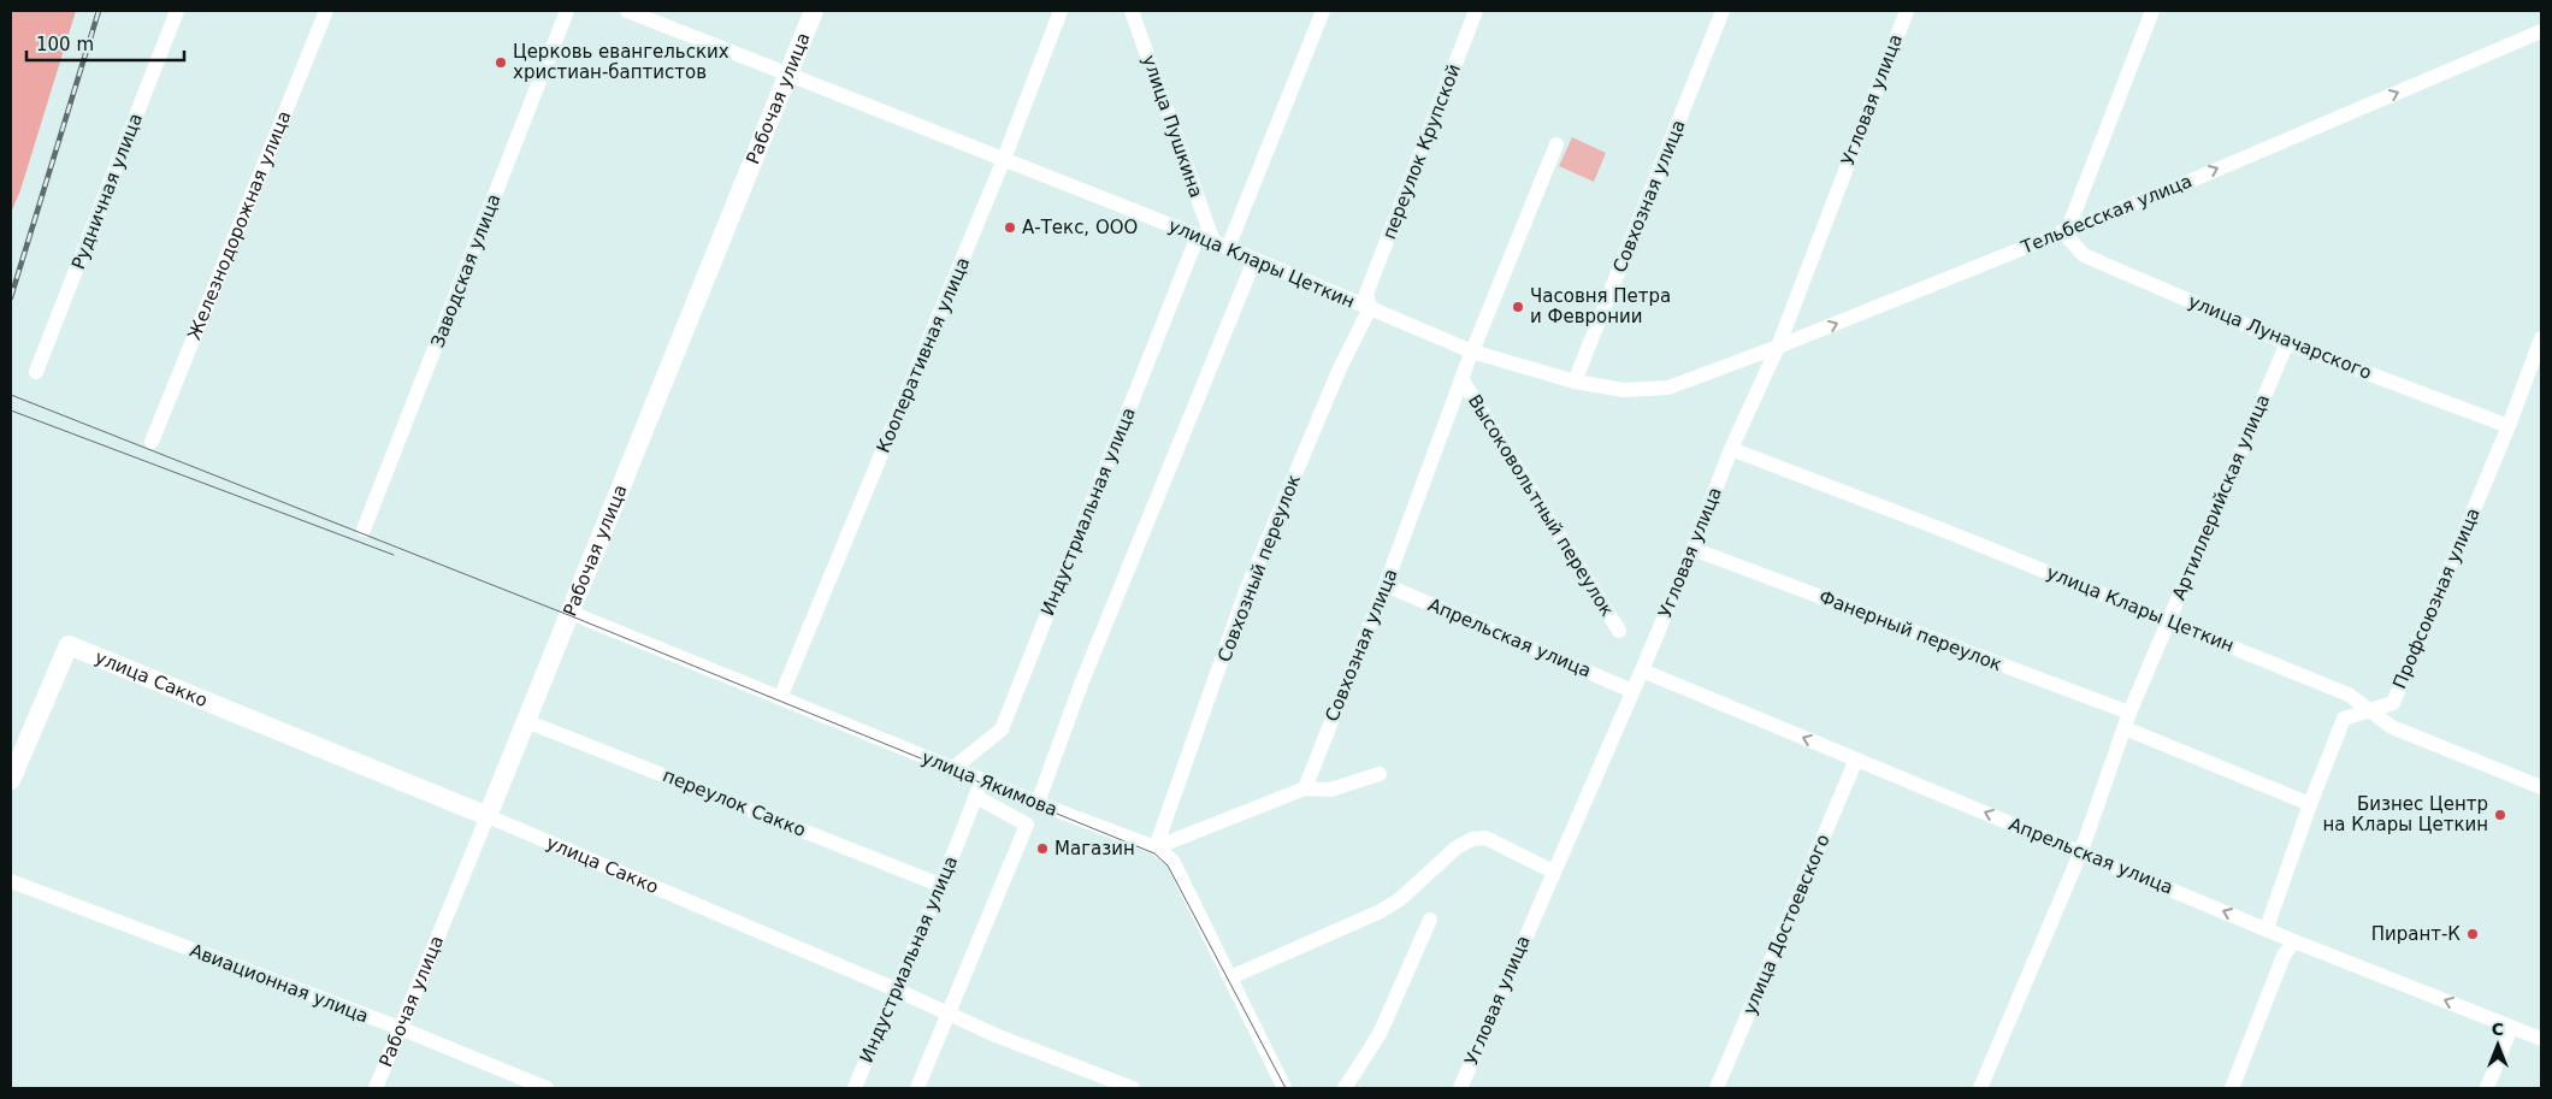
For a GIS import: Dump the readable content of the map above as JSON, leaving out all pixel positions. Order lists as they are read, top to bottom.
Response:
{
  "streets": {
    "main road": ["Рабочая улица", "улица Сакко"],
    "street": [
      "Угловая улица",
      "улица Пушкина",
      "переулок Крупской",
      "Рудничная улица",
      "Совхозная улица",
      "Тельбесская улица",
      "Железнодорожная улица",
      "улица Клары Цеткин",
      "Заводская улица",
      "улица Луначарского",
      "Кооперативная улица",
      "Артиллерийская улица",
      "Высоковольтный переулок",
      "Индустриальная улица",
      "Совхозный переулок",
      "Профсоюзная улица",
      "Фанерный переулок",
      "Апрельская улица",
      "улица Якимова",
      "переулок Сакко",
      "улица Достоевского",
      "Авиационная улица"
    ]
  },
  "crossings": [
    ["Рабочая улица", "улица Клары Цеткин"],
    ["Рабочая улица", "улица Сакко"],
    ["Рабочая улица", "улица Якимова"],
    ["Рабочая улица", "переулок Сакко"],
    ["Рабочая улица", "Авиационная улица"],
    ["Угловая улица", "Тельбесская улица"],
    ["Угловая улица", "улица Клары Цеткин"],
    ["Угловая улица", "Фанерный переулок"],
    ["Угловая улица", "Апрельская улица"],
    ["улица Пушкина", "улица Клары Цеткин"],
    ["переулок Крупской", "улица Клары Цеткин"],
    ["переулок Крупской", "Совхозный переулок"],
    ["Совхозная улица", "улица Клары Цеткин"],
    ["Совхозная улица", "Высоковольтный переулок"],
    ["Совхозная улица", "Апрельская улица"],
    ["Тельбесская улица", "улица Клары Цеткин"],
    ["Тельбесская улица", "улица Луначарского"],
    ["улица Клары Цеткин", "Кооперативная улица"],
    ["улица Клары Цеткин", "Артиллерийская улица"],
    ["улица Клары Цеткин", "Индустриальная улица"],
    ["улица Клары Цеткин", "Совхозный переулок"],
    ["улица Клары Цеткин", "Профсоюзная улица"],
    ["улица Луначарского", "Артиллерийская улица"],
    ["улица Луначарского", "Профсоюзная улица"],
    ["Кооперативная улица", "улица Якимова"],
    ["Артиллерийская улица", "Фанерный переулок"],
    ["Артиллерийская улица", "Апрельская улица"],
    ["Индустриальная улица", "улица Сакко"],
    ["Индустриальная улица", "улица Якимова"],
    ["Индустриальная улица", "переулок Сакко"],
    ["Совхозный переулок", "улица Якимова"],
    ["Профсоюзная улица", "Фанерный переулок"],
    ["Профсоюзная улица", "Апрельская улица"],
    ["Апрельская улица", "улица Достоевского"]
  ],
  "one_way": ["Тельбесская улица", "Апрельская улица"],
  "places": [
    "Церковь евангельских христиан-баптистов",
    "А-Текс, ООО",
    "Часовня Петра и Февронии",
    "Бизнес Центр на Клары Цеткин",
    "Магазин",
    "Пирант-К"
  ],
  "scale_bar": "100 m",
  "north": "top"
}
